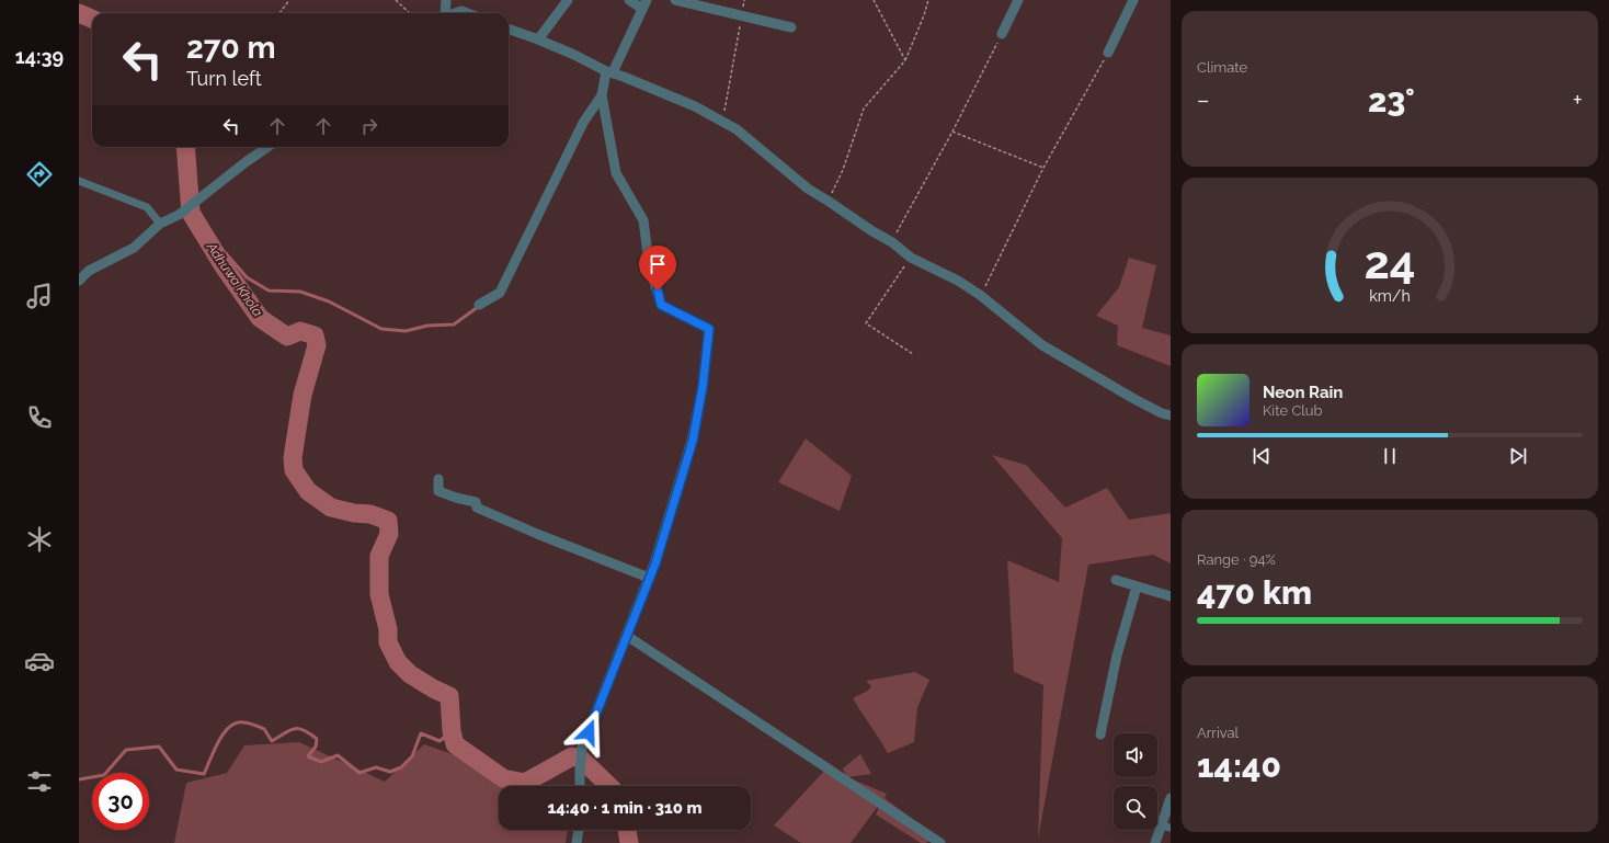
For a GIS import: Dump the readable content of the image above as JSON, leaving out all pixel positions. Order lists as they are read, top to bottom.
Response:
{
  "water": ["Adhuwa Khola"],
  "page": {
    "tabs": "14:39",
    "tile": [
      "Climate",
      ["Range · 94%", "470 km"],
      ["Arrival", "14:40"]
    ],
    "turn": ["270 m", "Turn left"],
    "heat": ["−", "23°", "+"],
    "song": ["Neon Rain", "Kite Club"],
    "limit": "30",
    "trip": "14:40 · 1 min · 310 m",
    "gauge": ["24", "km/h"]
  }
}
